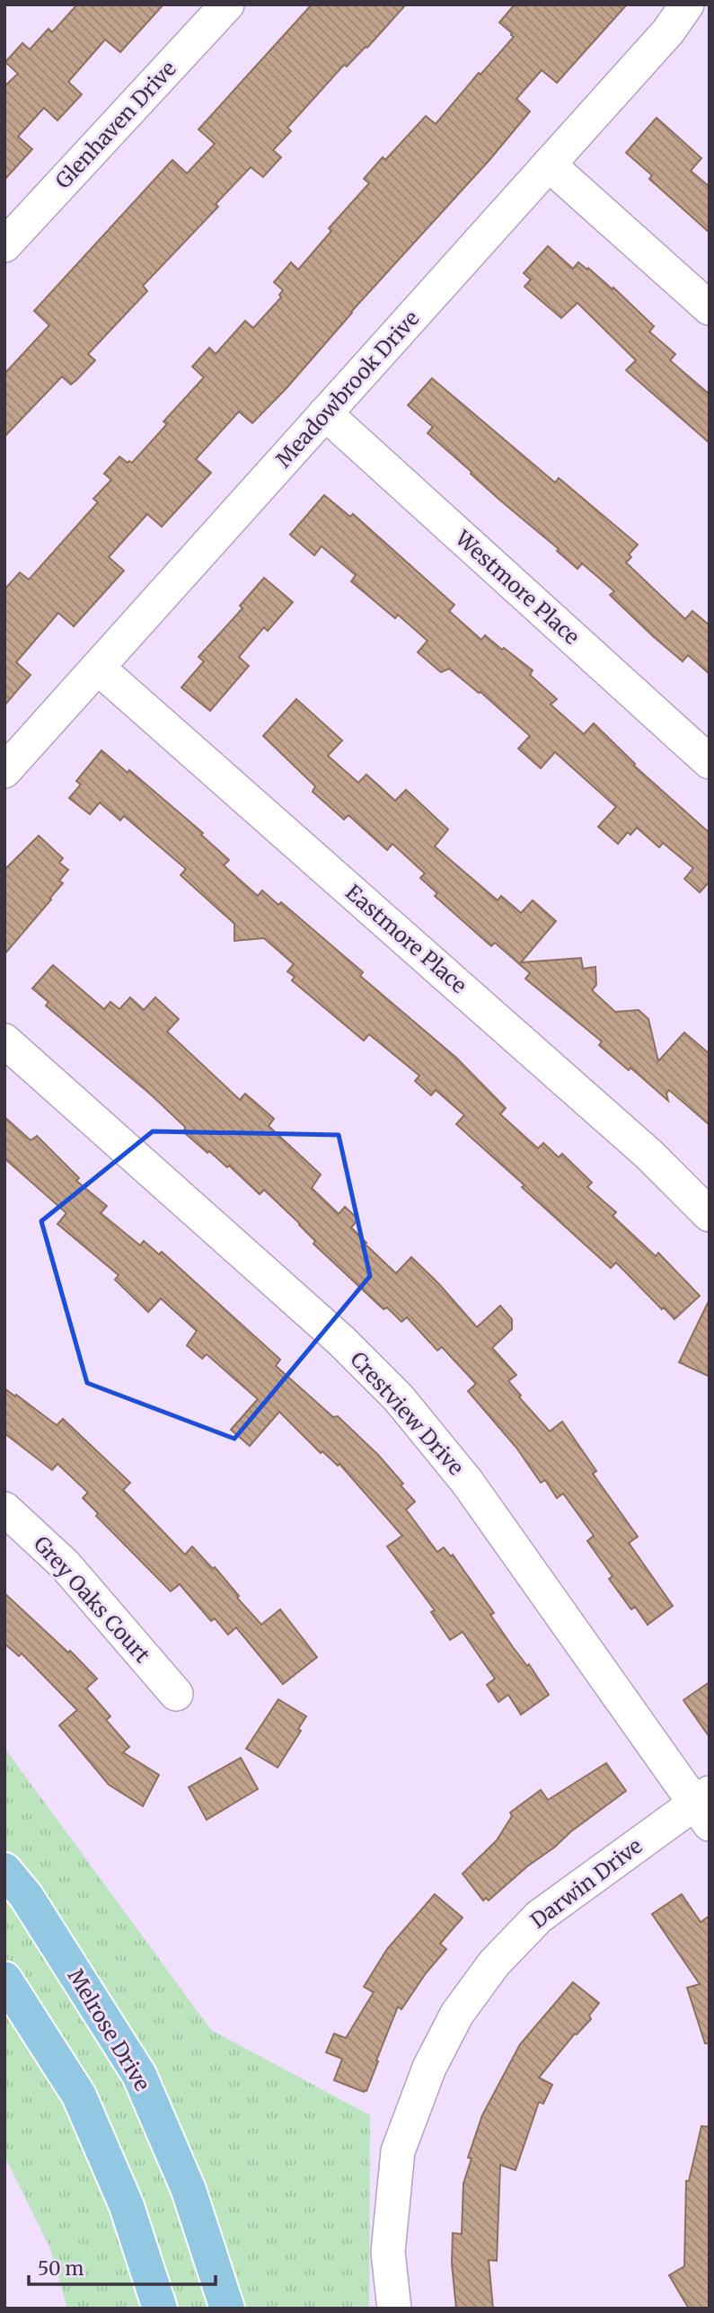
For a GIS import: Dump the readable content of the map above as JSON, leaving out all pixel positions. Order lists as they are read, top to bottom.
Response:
{
  "streets": {
    "main road": ["Melrose Drive"],
    "street": [
      "Glenhaven Drive",
      "Meadowbrook Drive",
      "Westmore Place",
      "Eastmore Place",
      "Crestview Drive",
      "Grey Oaks Court",
      "Darwin Drive"
    ]
  },
  "crossings": [
    ["Meadowbrook Drive", "Westmore Place"],
    ["Meadowbrook Drive", "Eastmore Place"],
    ["Crestview Drive", "Darwin Drive"]
  ],
  "scale_bar": "50 m"
}
